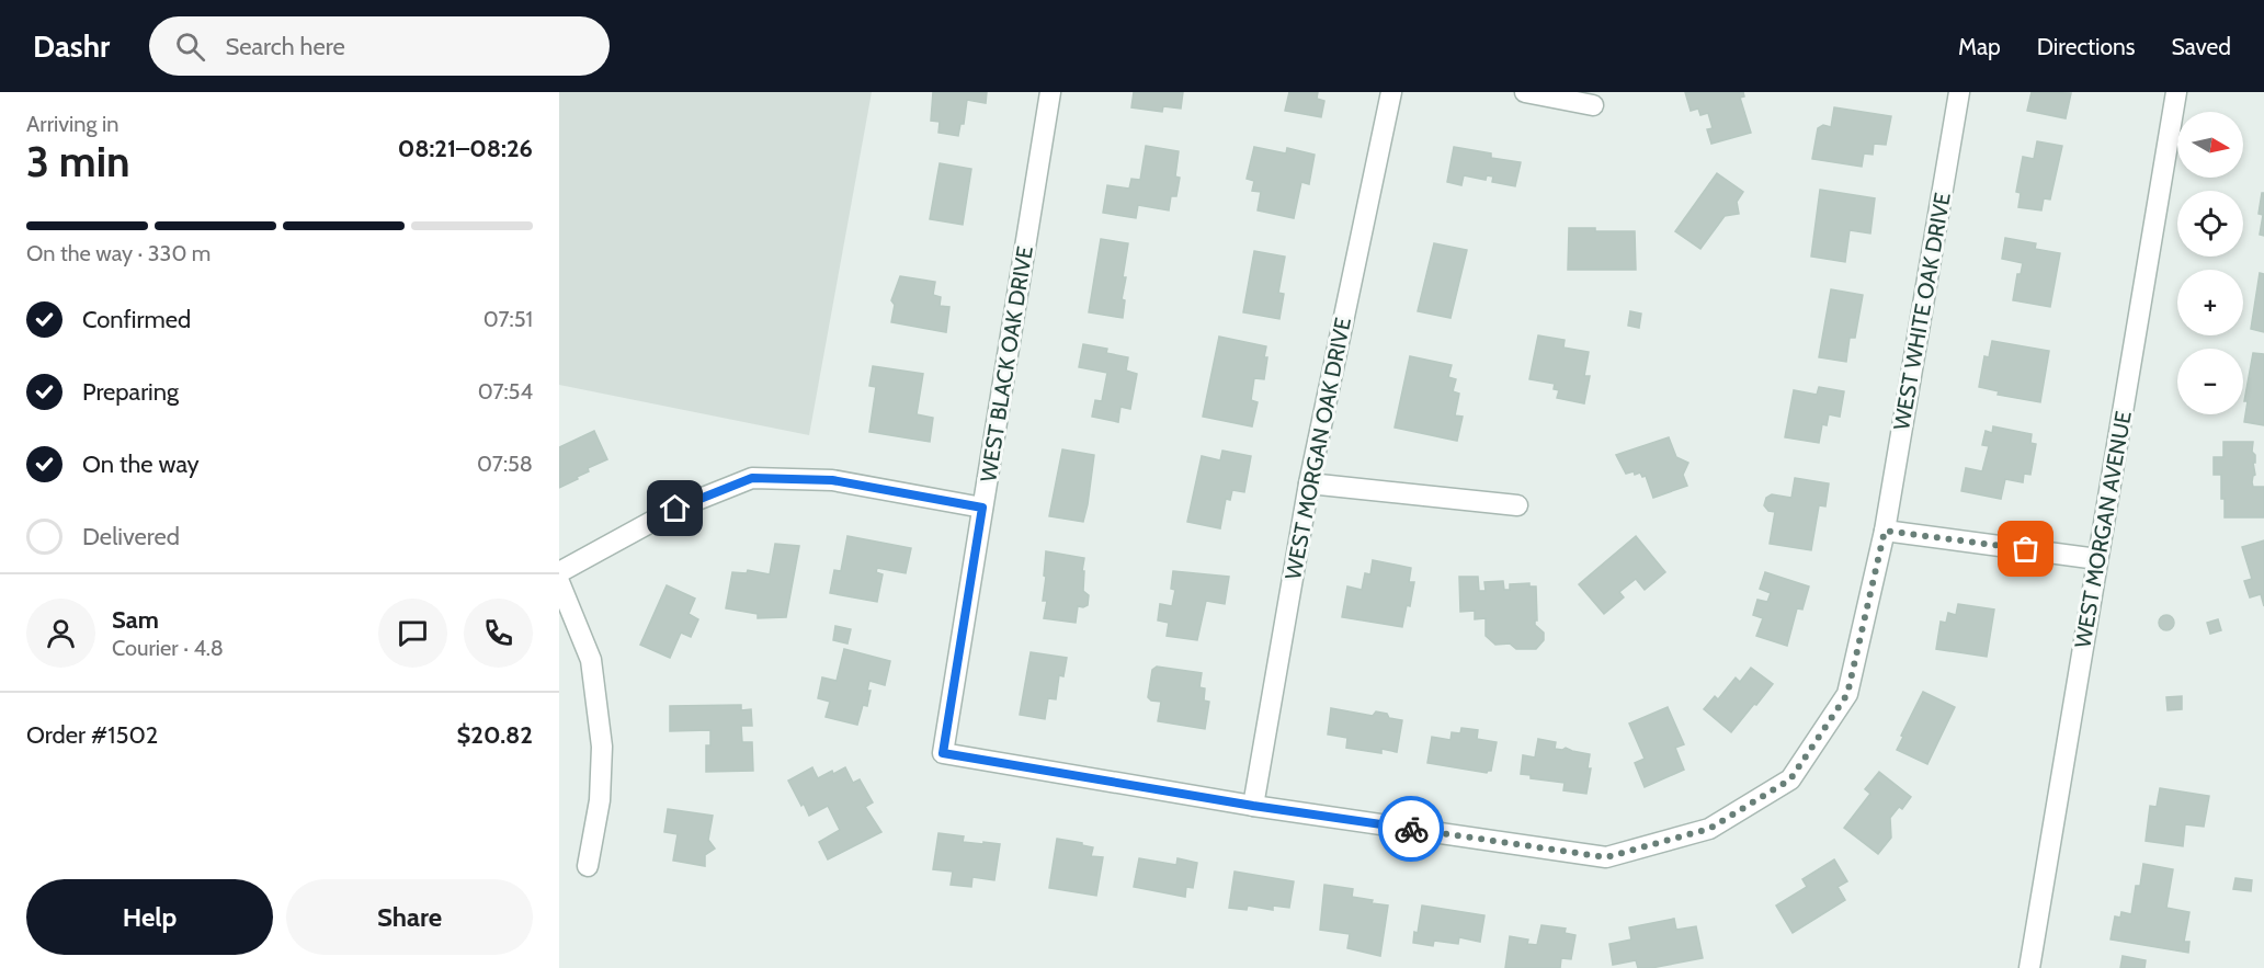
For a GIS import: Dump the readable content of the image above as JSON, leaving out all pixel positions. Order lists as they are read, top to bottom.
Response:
{
  "streets": {
    "street": [
      "WEST WHITE OAK DRIVE",
      "WEST BLACK OAK DRIVE",
      "WEST MORGAN OAK DRIVE",
      "WEST MORGAN AVENUE"
    ]
  },
  "crossings": [
    ["WEST WHITE OAK DRIVE", "WEST BLACK OAK DRIVE"],
    ["WEST WHITE OAK DRIVE", "WEST MORGAN OAK DRIVE"]
  ],
  "north": "right",
  "page": {
    "header": "Dashr",
    "search": "Search here",
    "nav": ["Map", "Directions", "Saved"],
    "heading": ["3 min", "Arriving in", "08:21–08:26"],
    "panel": [
      "Sam",
      "Courier · 4.8",
      "Order #1502",
      "$20.82"
    ],
    "map_buttons": ["+", "−"],
    "bar": "On the way · 330 m",
    "list": [
      ["Confirmed", "07:51"],
      ["Preparing", "07:54"],
      ["On the way", "07:58"],
      "Delivered"
    ],
    "buttons": ["Help", "Share"]
  }
}
